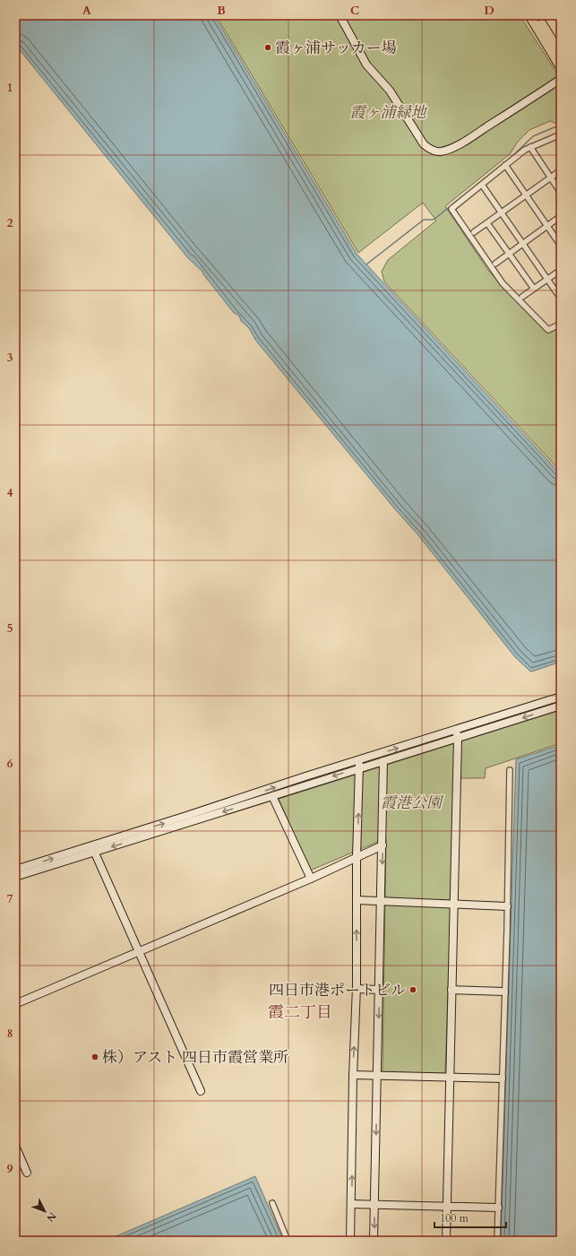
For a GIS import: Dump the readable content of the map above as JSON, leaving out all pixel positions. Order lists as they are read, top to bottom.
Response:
{
  "districts": ["霞二丁目"],
  "parks": ["霞ヶ浦緑地", "霞港公園"],
  "places": ["霞ヶ浦サッカー場", "四日市港ポートビル", "株）アスト 四日市霞営業所"],
  "scale_bar": "100 m",
  "north": "bottom right",
  "grid": {
    "columns": [
      "A",
      "B",
      "C",
      "D"
    ],
    "rows": [
      "1",
      "2",
      "3",
      "4",
      "5",
      "6",
      "7",
      "8",
      "9"
    ]
  }
}
